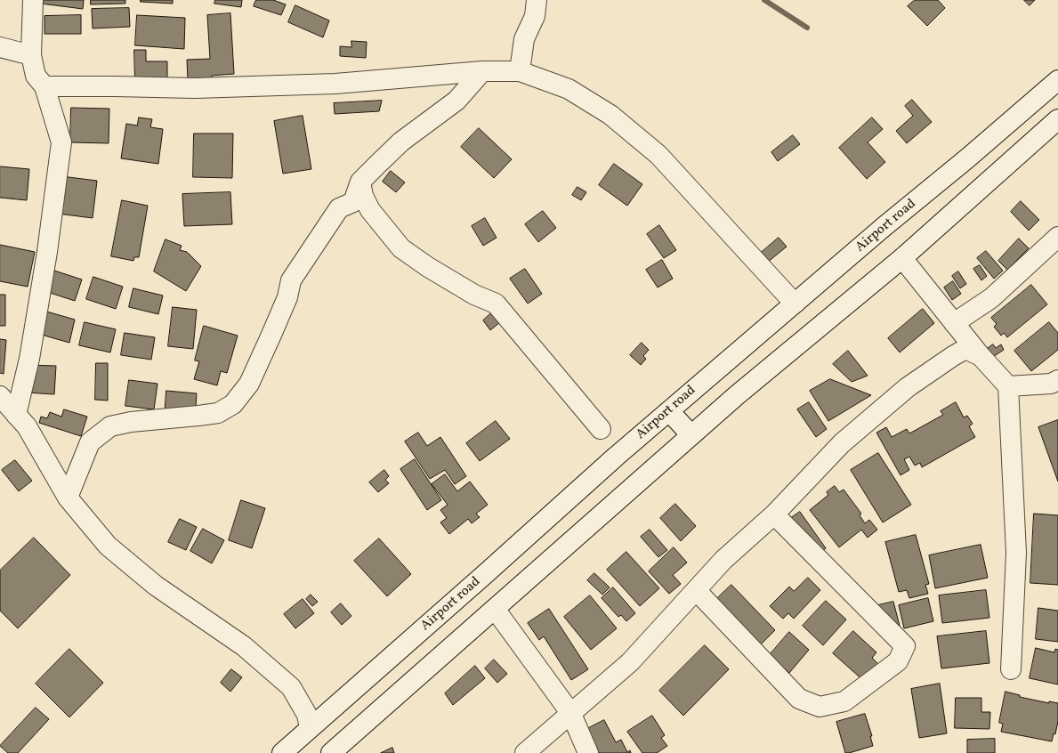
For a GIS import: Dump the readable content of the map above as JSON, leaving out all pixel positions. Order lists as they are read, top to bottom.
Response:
{
  "streets": {
    "street": ["Airport road"]
  }
}
